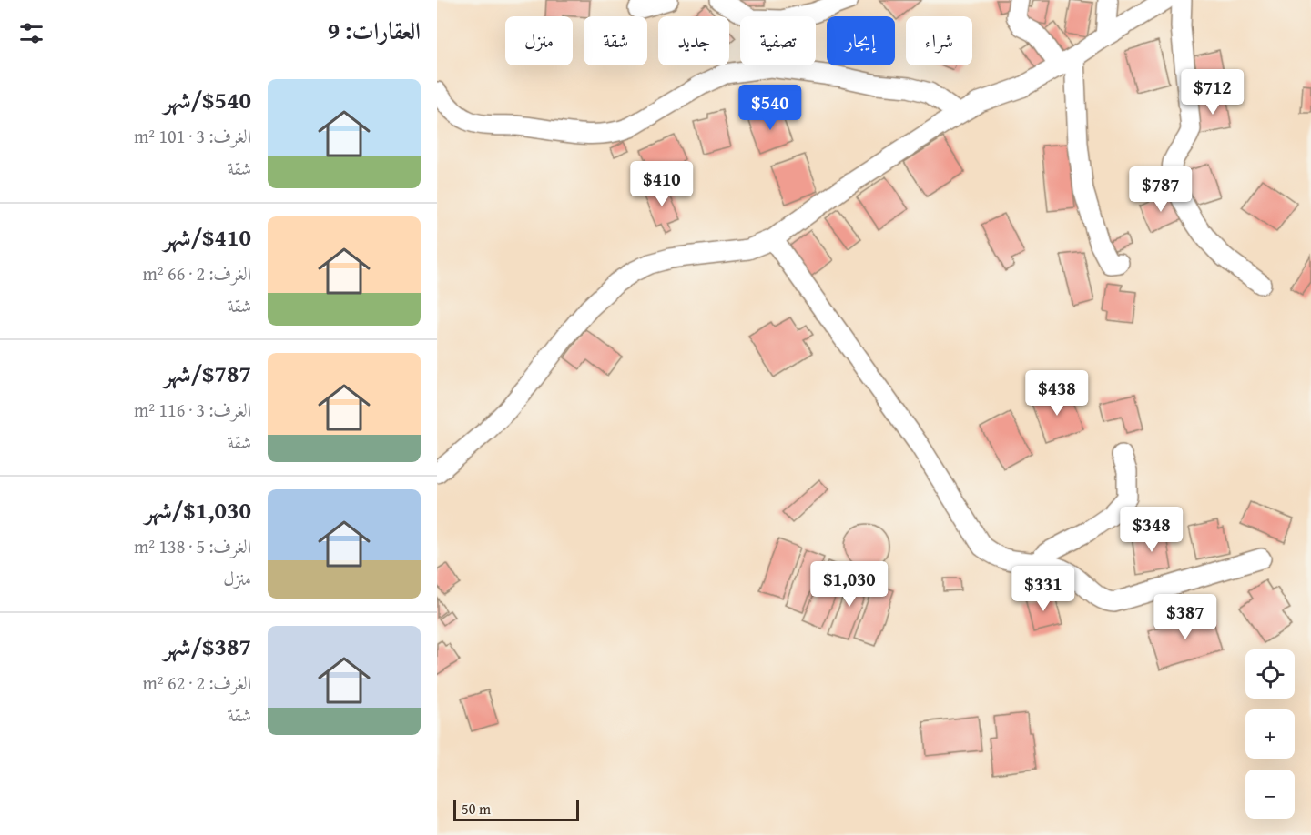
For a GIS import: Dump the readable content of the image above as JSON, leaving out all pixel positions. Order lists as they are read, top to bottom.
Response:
{
  "scale_bar": "50 m",
  "page": {
    "heading": "العقارات: 9",
    "chip": [
      "شراء",
      "إيجار",
      "تصفية",
      "جديد",
      "شقة",
      "منزل"
    ],
    "list": [
      {
        "name": "$540/شهر",
        "note": "الغرف: 3 · 101 m² · شقة"
      },
      {
        "name": "$410/شهر",
        "note": "الغرف: 2 · 66 m² · شقة"
      },
      {
        "name": "$787/شهر",
        "note": "الغرف: 3 · 116 m² · شقة"
      },
      {
        "name": "$1,030/شهر",
        "note": "الغرف: 5 · 138 m² · منزل"
      },
      {
        "name": "$387/شهر",
        "note": "الغرف: 2 · 62 m² · شقة"
      }
    ],
    "price": [
      "$712",
      "$540",
      "$410",
      "$787",
      "$438",
      "$348",
      "$1,030",
      "$331",
      "$387"
    ],
    "map_buttons": ["+", "−"],
    "scale": "50 m"
  }
}
